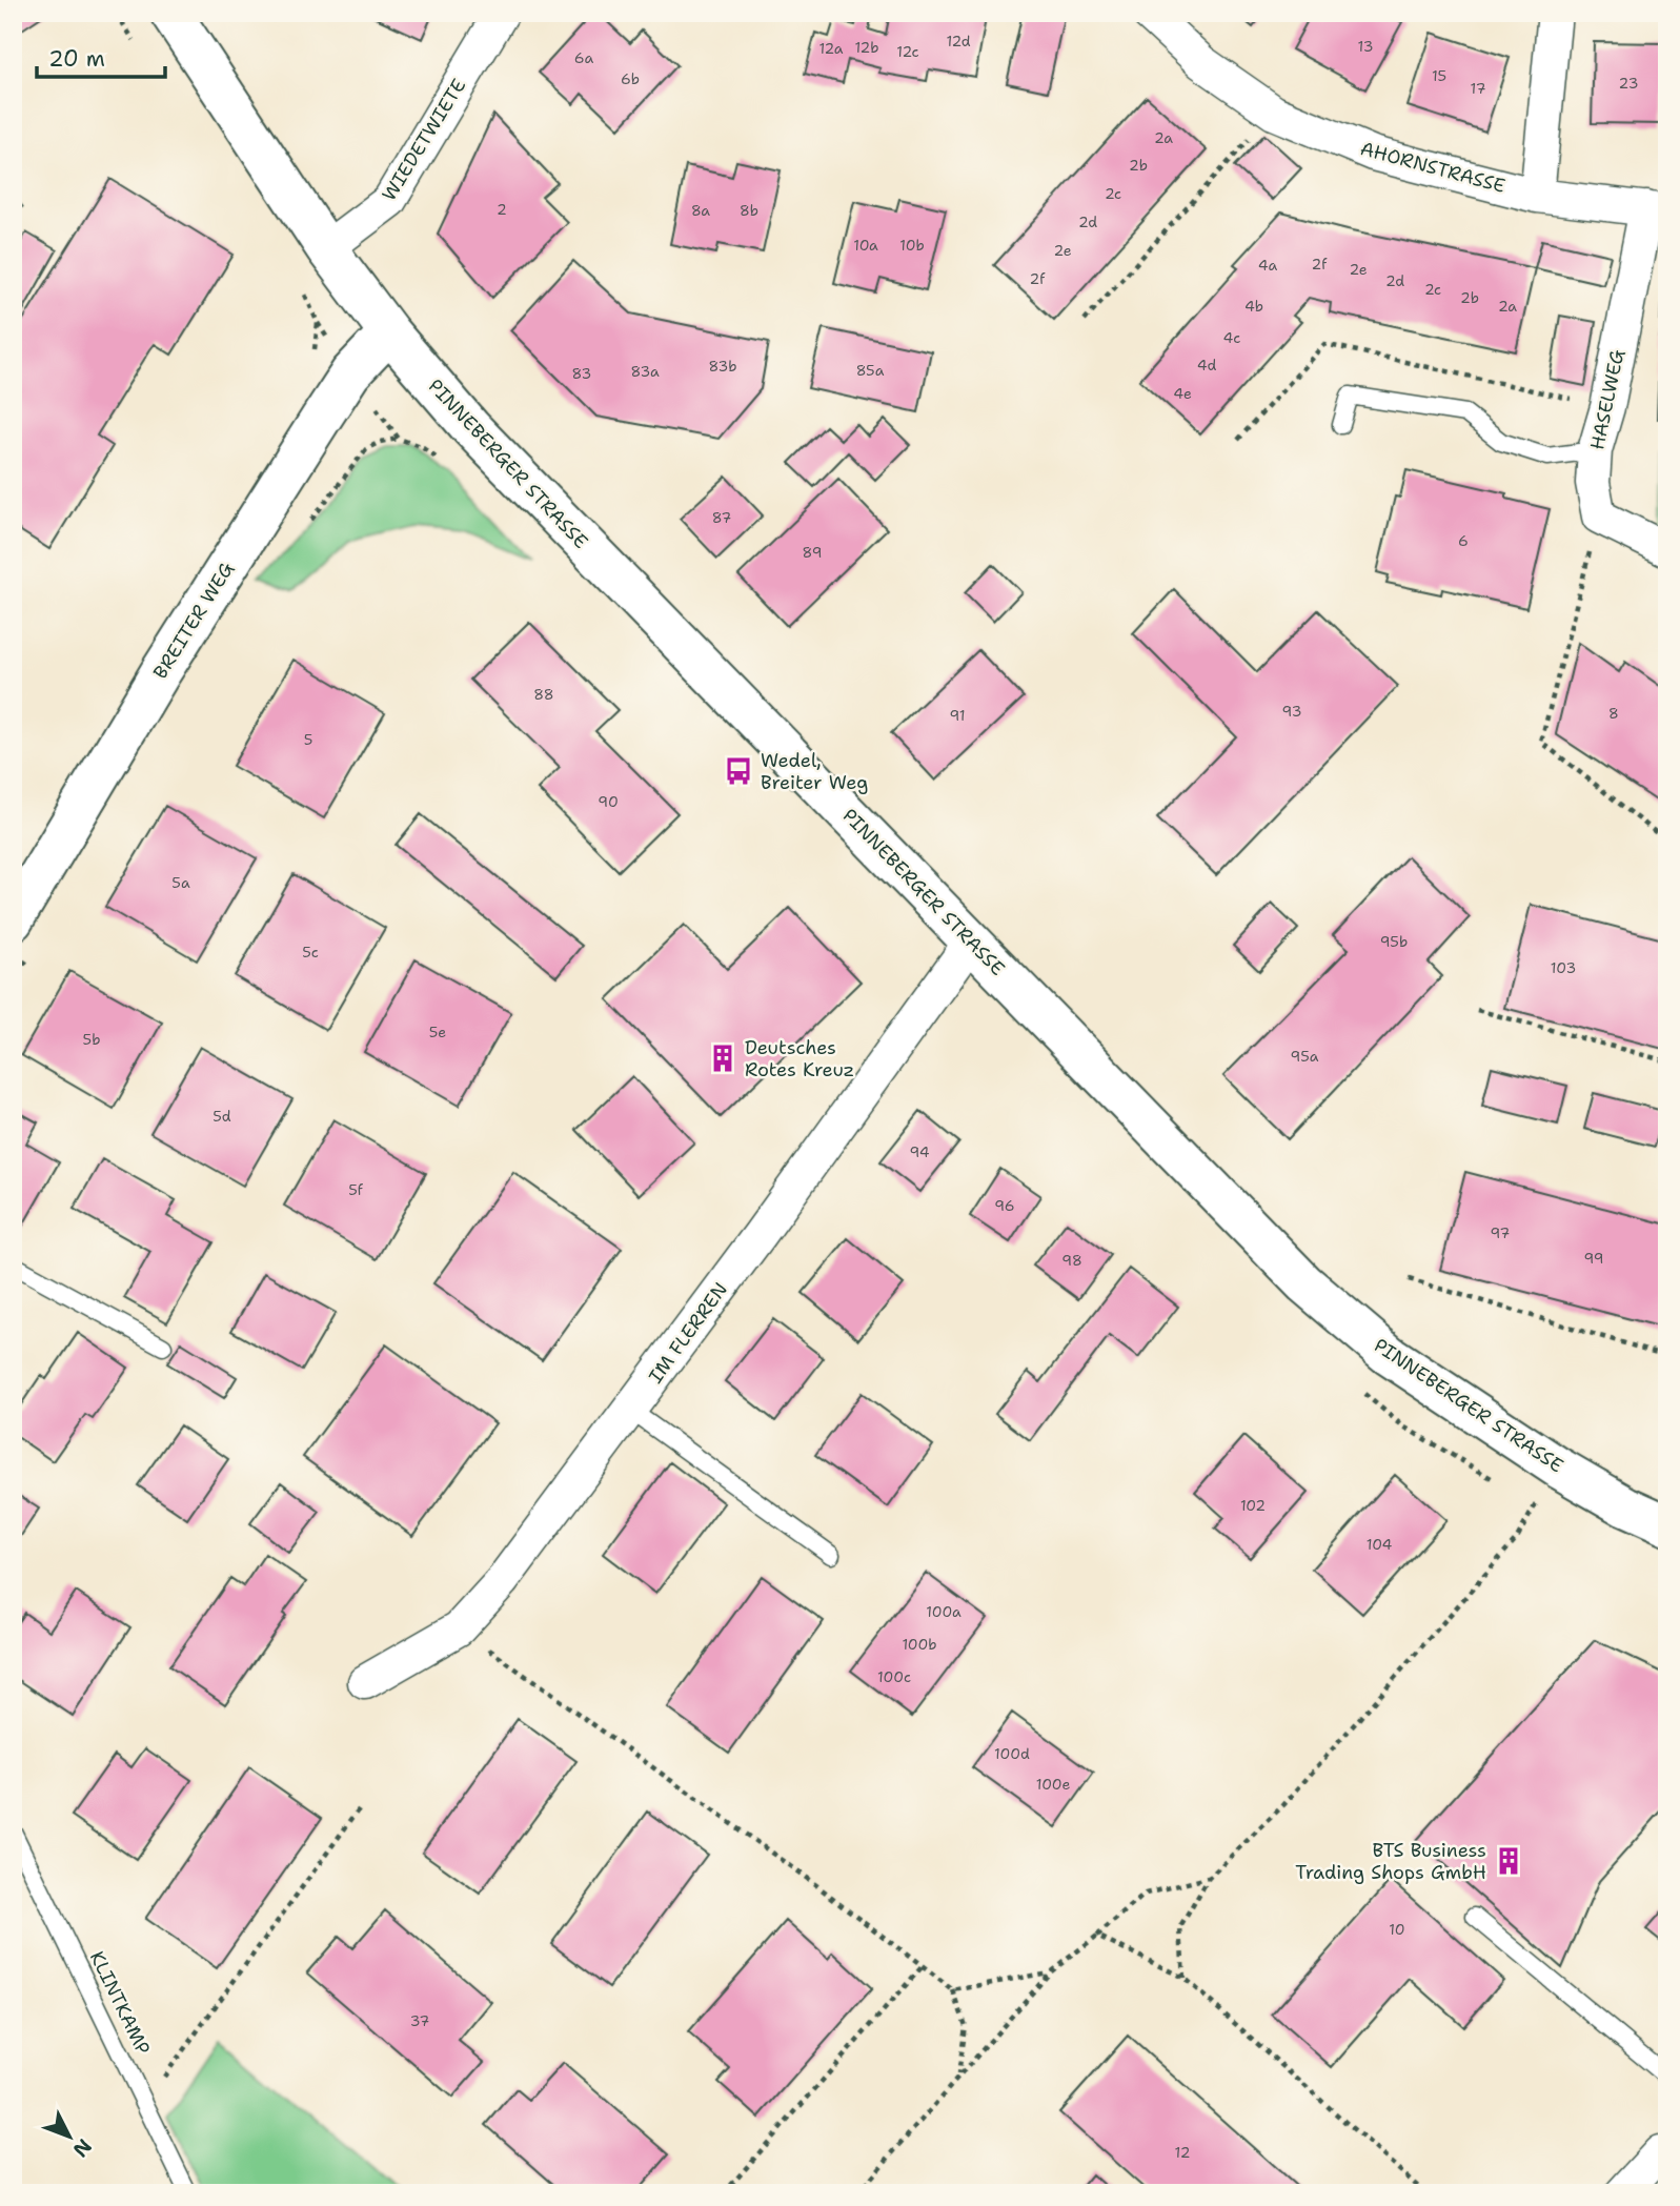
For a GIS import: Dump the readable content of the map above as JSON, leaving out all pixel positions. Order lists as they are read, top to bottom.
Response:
{
  "streets": {
    "main road": ["PINNEBERGER STRASSE", "BREITER WEG"],
    "street": [
      "WIEDETWIETE",
      "AHORNSTRASSE",
      "HASELWEG",
      "IM FLERREN"
    ],
    "lane": ["KLINTKAMP"]
  },
  "crossings": [
    ["WIEDETWIETE", "PINNEBERGER STRASSE"],
    ["AHORNSTRASSE", "HASELWEG"],
    ["PINNEBERGER STRASSE", "BREITER WEG"],
    ["PINNEBERGER STRASSE", "IM FLERREN"]
  ],
  "places": {
    "bus stop": ["Wedel, Breiter Weg"],
    "building": ["Deutsches Rotes Kreuz", "BTS Business Trading Shops GmbH"]
  },
  "house_numbers": [
    "12d",
    "13",
    "12b",
    "12a",
    "12c",
    "6a",
    "15",
    "6b",
    "23",
    "17",
    "2a",
    "2b",
    "2c",
    "2",
    "8a",
    "8b",
    "2d",
    "10a",
    "10b",
    "2e",
    "2f",
    "4a",
    "2e",
    "2f",
    "2d",
    "2c",
    "2b",
    "4b",
    "2a",
    "4c",
    "4d",
    "83b",
    "85a",
    "83a",
    "83",
    "4e",
    "87",
    "6",
    "89",
    "88",
    "93",
    "8",
    "91",
    "5",
    "90",
    "5a",
    "95b",
    "5c",
    "103",
    "5e",
    "5b",
    "95a",
    "5d",
    "94",
    "5f",
    "96",
    "97",
    "99",
    "98",
    "102",
    "104",
    "100a",
    "100b",
    "100c",
    "100d",
    "100e",
    "10",
    "37",
    "12"
  ],
  "scale_bar": "20 m",
  "north": "bottom right"
}
